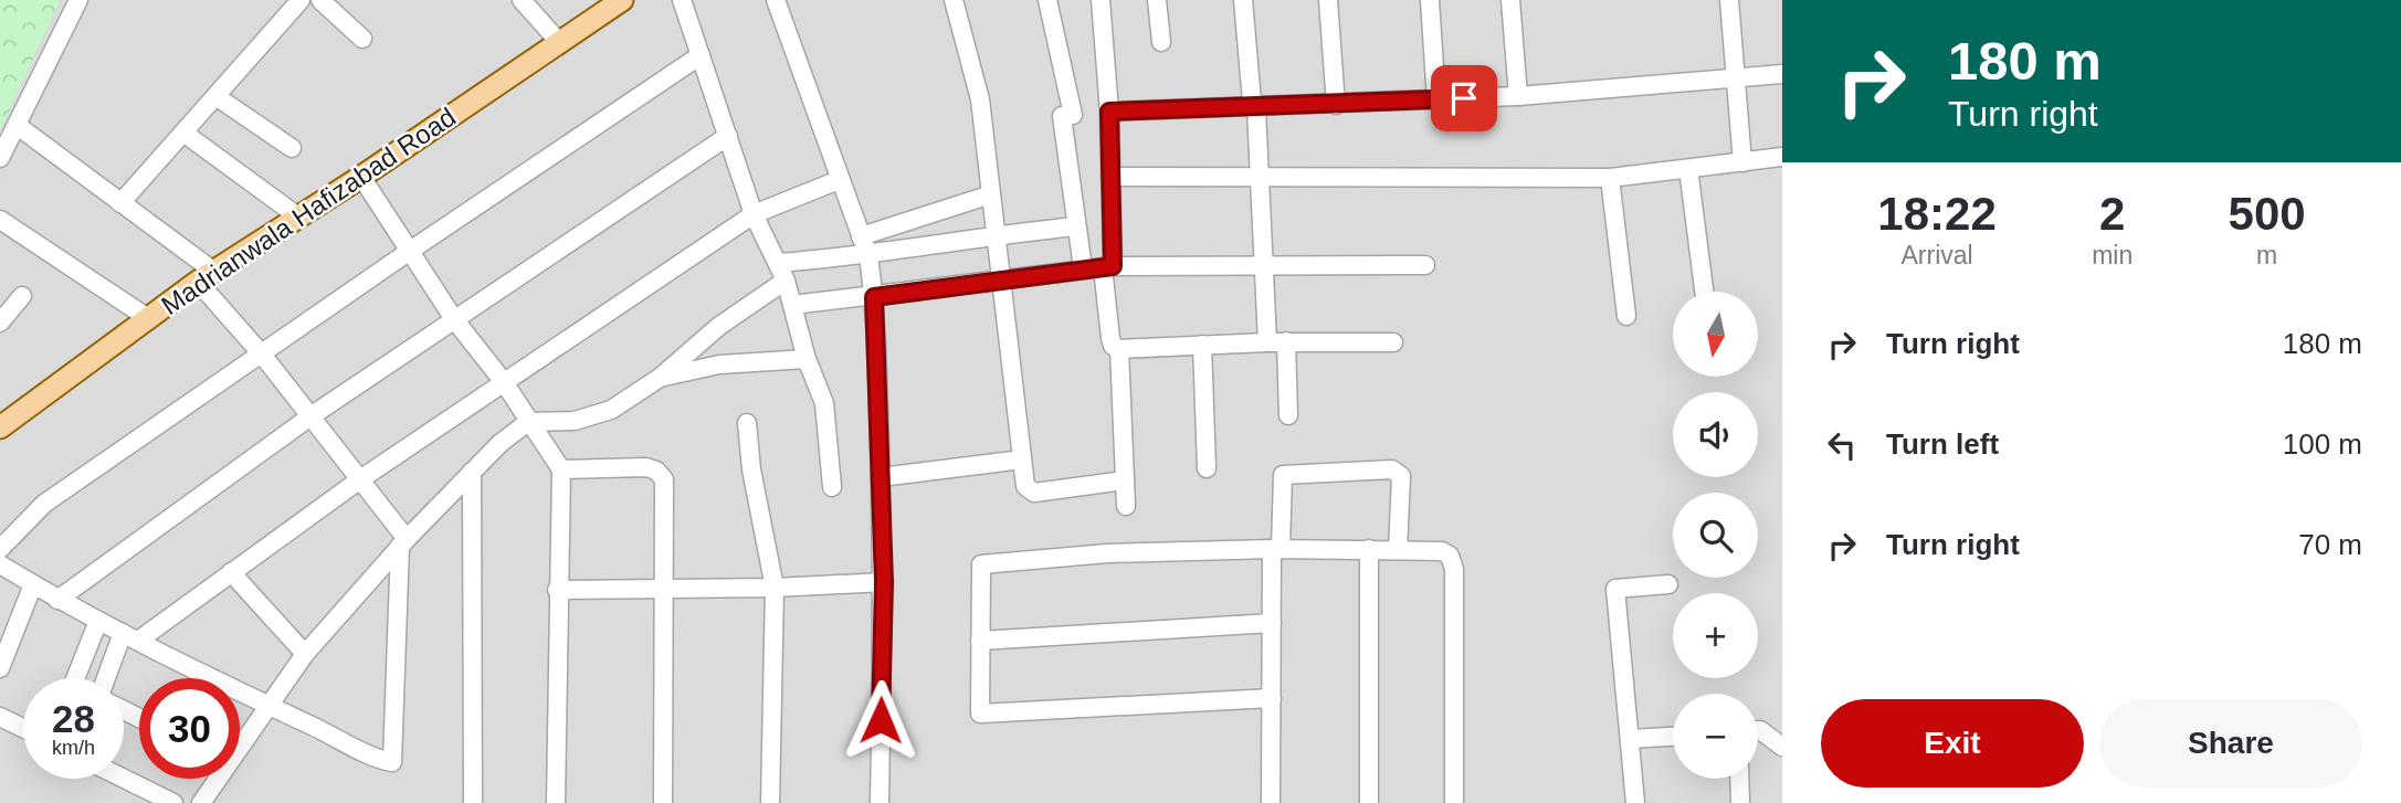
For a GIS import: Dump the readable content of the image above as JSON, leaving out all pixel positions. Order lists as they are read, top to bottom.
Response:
{
  "streets": {
    "main road": ["Madrianwala Hafizabad Road"]
  },
  "north": "bottom",
  "page": {
    "turn": ["180 m", "Turn right"],
    "eta": [
      "18:22",
      "Arrival",
      "2",
      "min",
      "500",
      "m"
    ],
    "map_buttons": ["+", "−"],
    "list": [
      {
        "name": "Turn right",
        "value": "180 m"
      },
      {
        "name": "Turn left",
        "value": "100 m"
      },
      {
        "name": "Turn right",
        "value": "70 m"
      }
    ],
    "speed": "28 km/h",
    "limit": "30",
    "buttons": ["Exit", "Share"]
  }
}
